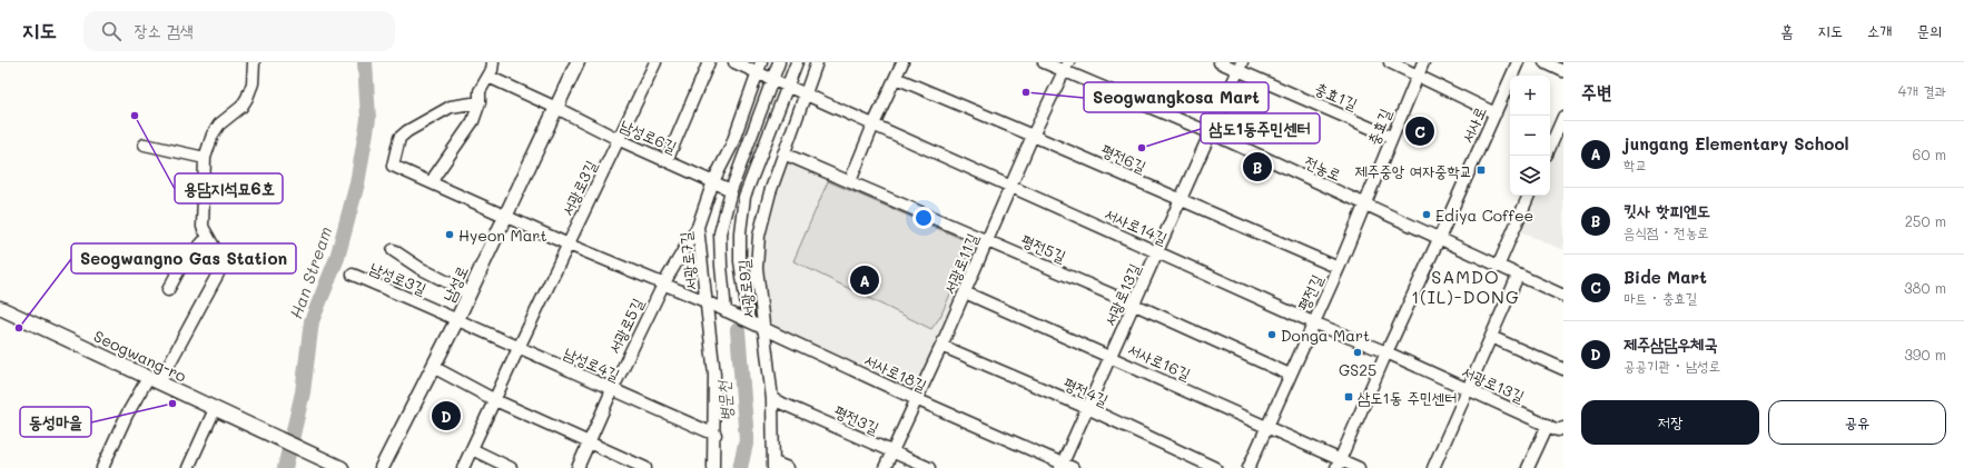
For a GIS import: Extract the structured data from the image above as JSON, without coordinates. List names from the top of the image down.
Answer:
{
  "streets": {
    "main road": ["남성로", "Seogwang-ro"],
    "street": [
      "충효1길",
      "서사로",
      "충효길",
      "남성로6길",
      "평전6길",
      "전농로",
      "서광로3길",
      "서사로14길",
      "평전5길",
      "서광로7길",
      "서광로11길",
      "남성로3길",
      "서광로9길",
      "평전길",
      "서광로13길",
      "서광로5길",
      "서사로16길",
      "남성로4길",
      "서사로18길",
      "평전4길",
      "평전3길"
    ]
  },
  "crossings": [
    ["충효1길", "충효길"],
    ["충효1길", "서광로13길"],
    ["서사로", "전농로"],
    ["서사로", "서사로14길"],
    ["서사로", "서광로13길"],
    ["서사로", "서사로16길"],
    ["충효길", "전농로"],
    ["충효길", "평전길"],
    ["남성로6길", "서광로3길"],
    ["남성로6길", "서광로7길"],
    ["남성로6길", "남성로"],
    ["평전6길", "서광로11길"],
    ["평전6길", "평전길"],
    ["평전6길", "서광로13길"],
    ["전농로", "서광로11길"],
    ["전농로", "평전길"],
    ["전농로", "서광로13길"],
    ["서광로3길", "남성로4길"],
    ["서사로14길", "서광로7길"],
    ["서사로14길", "서광로11길"],
    ["서사로14길", "서광로9길"],
    ["서사로14길", "평전길"],
    ["서사로14길", "서광로13길"],
    ["평전5길", "서광로11길"],
    ["평전5길", "서광로9길"],
    ["평전5길", "평전길"],
    ["평전5길", "서광로13길"],
    ["서광로7길", "서광로5길"],
    ["서광로7길", "남성로4길"],
    ["서광로7길", "서사로18길"],
    ["서광로11길", "서사로16길"],
    ["서광로11길", "서사로18길"],
    ["서광로11길", "평전4길"],
    ["서광로11길", "평전3길"],
    ["남성로3길", "남성로"],
    ["남성로3길", "남성로4길"],
    ["남성로", "남성로4길"],
    ["서광로9길", "서사로18길"],
    ["서광로9길", "평전3길"],
    ["평전길", "서사로16길"],
    ["서광로13길", "서사로16길"],
    ["서광로13길", "서사로18길"],
    ["서광로13길", "평전4길"],
    ["서광로5길", "남성로4길"]
  ],
  "districts": ["SAMDO 1(IL)-DONG"],
  "water": ["Han Stream", "병문천"],
  "places": {
    "other": [
      "Seogwangkosa Mart",
      "용담지석묘6호",
      "삼도1동주민센터",
      "Ediya Coffee",
      "Hyeon Mart",
      "Seogwangno Gas Station",
      "Donga Mart",
      "GS25",
      "동성마을"
    ],
    "transit": ["제주중앙 여자중학교", "삼도1동 주민센터"]
  },
  "page": {
    "header": "지도",
    "search": "장소 검색",
    "nav": [
      "홈",
      "지도",
      "소개",
      "문의"
    ],
    "heading": ["주변", "4개 결과"],
    "map_buttons": ["+", "−"],
    "pins": [
      "C",
      "B",
      "A",
      "D"
    ],
    "list": [
      {
        "mark": "A",
        "name": "jungang Elementary School",
        "note": "학교",
        "value": "60 m"
      },
      {
        "mark": "B",
        "name": "킷사 핫피엔도",
        "note": "음식점 · 전농로",
        "value": "250 m"
      },
      {
        "mark": "C",
        "name": "Bide Mart",
        "note": "마트 · 충효길",
        "value": "380 m"
      },
      {
        "mark": "D",
        "name": "제주삼담우체국",
        "note": "공공기관 · 남성로",
        "value": "390 m"
      }
    ],
    "buttons": ["저장", "공유"]
  }
}
